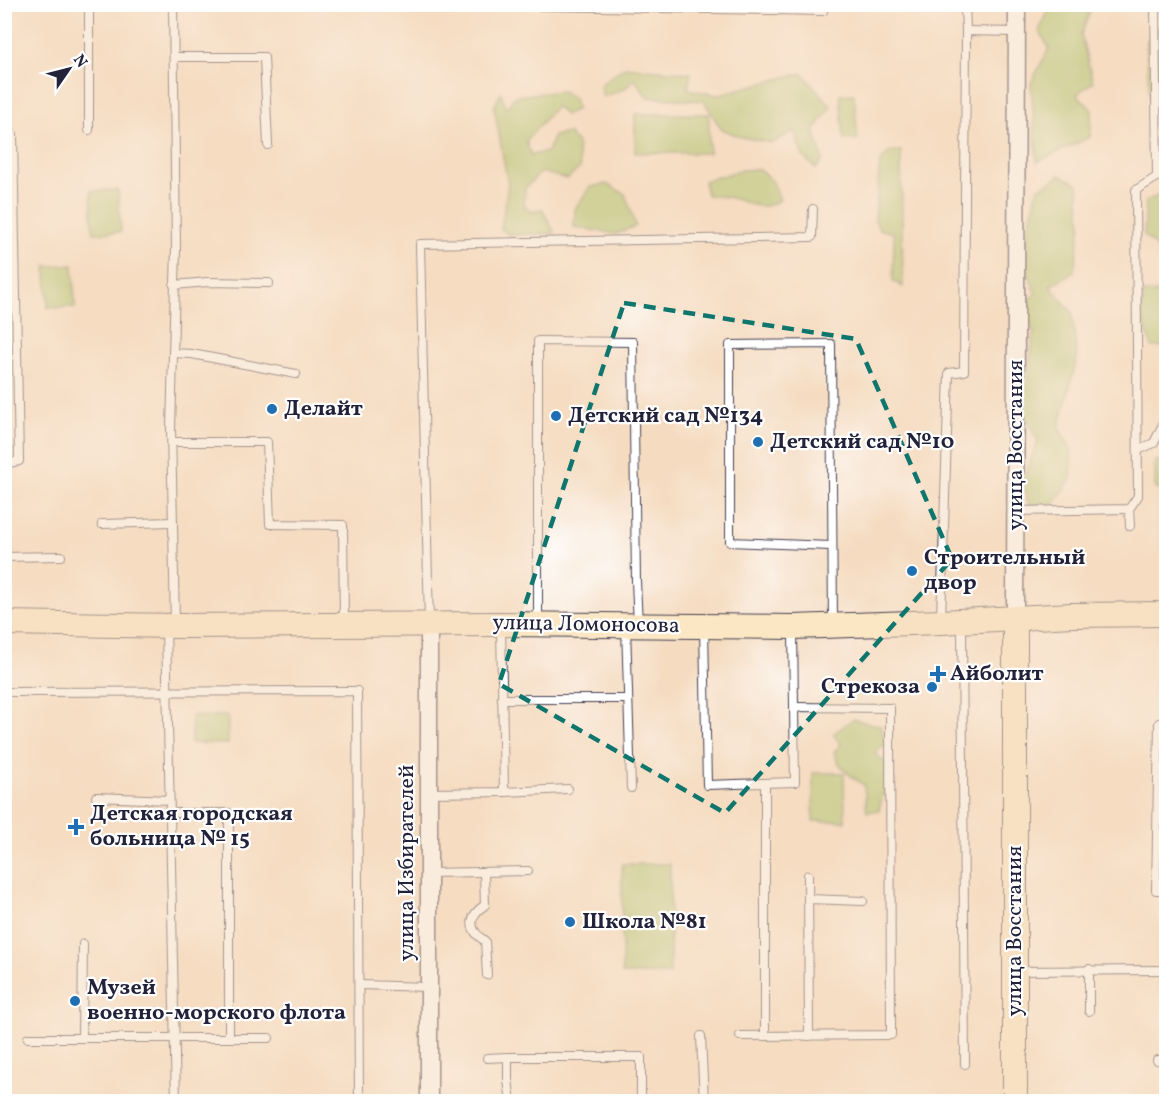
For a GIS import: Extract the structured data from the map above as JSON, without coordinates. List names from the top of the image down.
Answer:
{
  "streets": {
    "street": ["улица Восстания", "улица Ломоносова", "улица Избирателей"]
  },
  "crossings": [
    ["улица Восстания", "улица Ломоносова"],
    ["улица Ломоносова", "улица Избирателей"]
  ],
  "places": {
    "other": [
      "Делайт",
      "Детский сад №134",
      "Детский сад №10",
      "Строительный двор",
      "Стрекоза",
      "Школа №81",
      "Музей военно-морского флота"
    ],
    "health": ["Айболит", "Детская городская больница № 15"]
  },
  "north": "top right"
}
